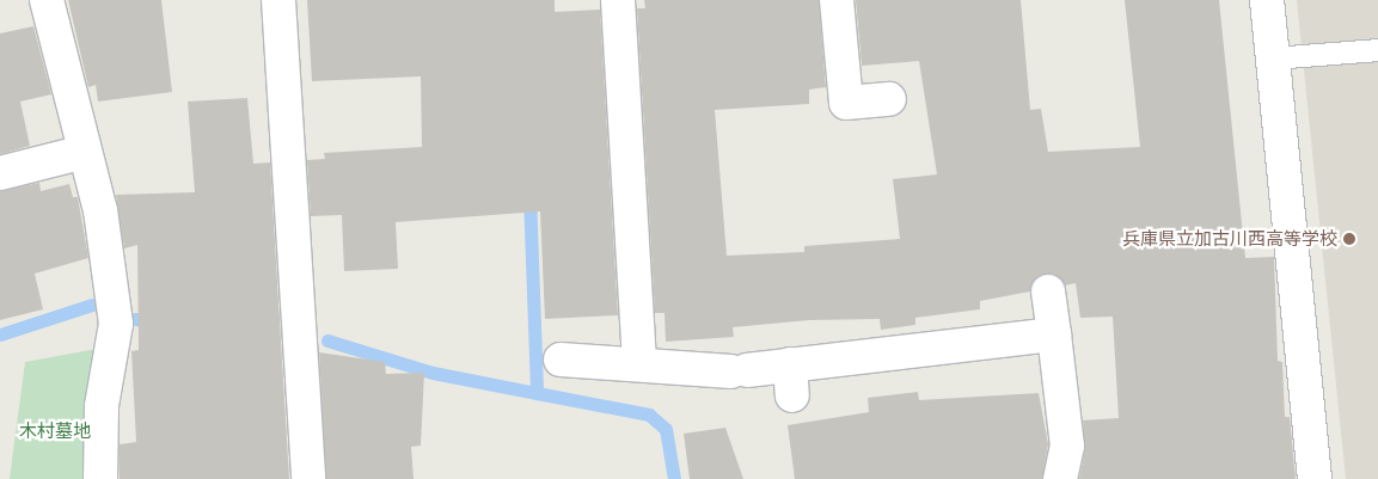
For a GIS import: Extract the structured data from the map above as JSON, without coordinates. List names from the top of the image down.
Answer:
{
  "parks": ["木村墓地"],
  "places": ["兵庫県立加古川西高等学校"]
}
